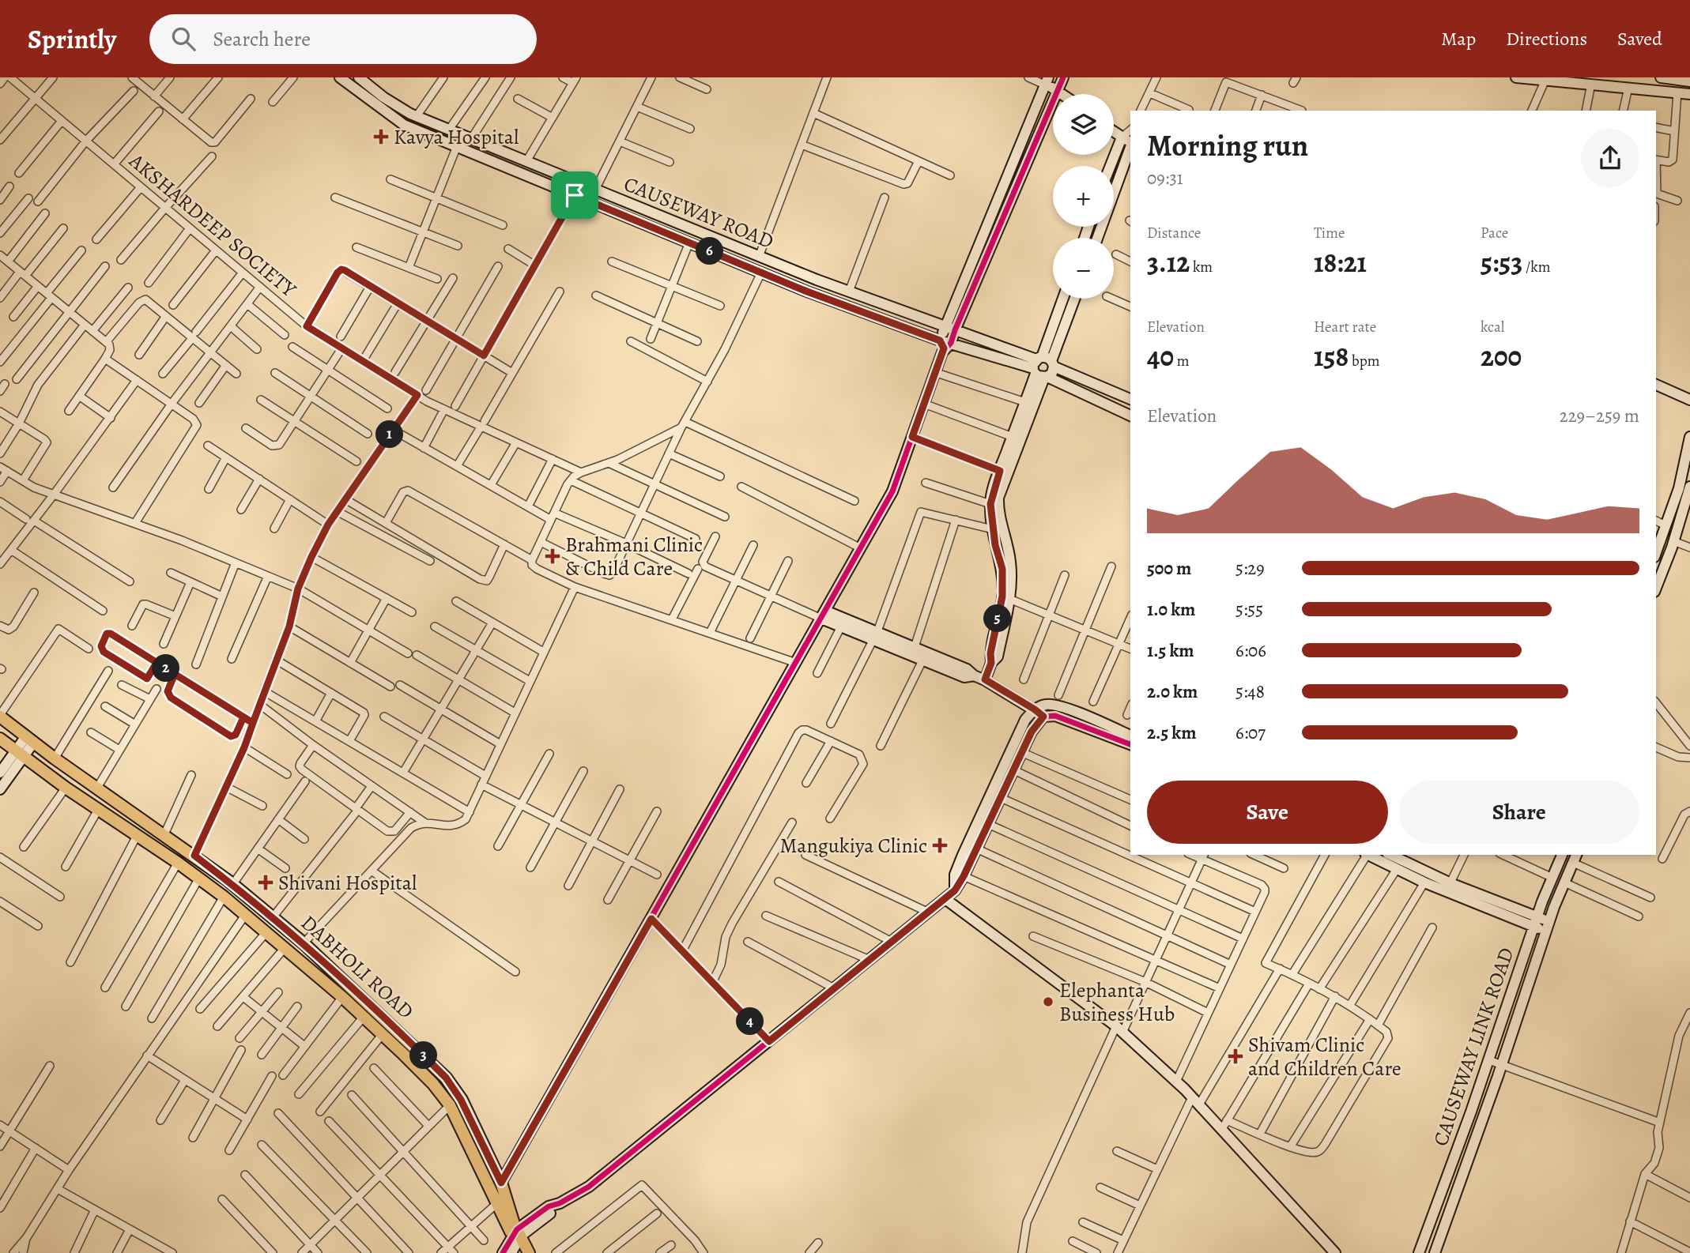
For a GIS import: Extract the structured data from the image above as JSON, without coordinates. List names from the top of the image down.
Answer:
{
  "streets": {
    "main road": ["DABHOLI ROAD"],
    "street": ["CAUSEWAY ROAD", "AKSHARDEEP SOCIETY", "CAUSEWAY LINK ROAD"]
  },
  "places": {
    "health": [
      "Kavya Hospital",
      "Brahmani Clinic & Child Care",
      "Mangukiya Clinic",
      "Shivani Hospital",
      "Shivam Clinic and Children Care"
    ],
    "other": ["Elephanta Business Hub"]
  },
  "page": {
    "header": "Sprintly",
    "search": "Search here",
    "nav": ["Map", "Directions", "Saved"],
    "map_buttons": ["+", "−"],
    "heading": ["Morning run", "09:31"],
    "stats": [
      ["Distance", "3.12 km"],
      ["Time", "18:21"],
      ["Pace", "5:53 /km"],
      ["Elevation", "40 m"],
      ["Heart rate", "158 bpm"],
      ["kcal", "200"]
    ],
    "pins": [
      "6",
      "1",
      "5",
      "2",
      "4",
      "3"
    ],
    "chart": ["Elevation", "229–259 m"],
    "list": [
      {
        "name": "500 m",
        "note": "5:29"
      },
      {
        "name": "1.0 km",
        "note": "5:55"
      },
      {
        "name": "1.5 km",
        "note": "6:06"
      },
      {
        "name": "2.0 km",
        "note": "5:48"
      },
      {
        "name": "2.5 km",
        "note": "6:07"
      }
    ],
    "buttons": ["Save", "Share"]
  }
}
